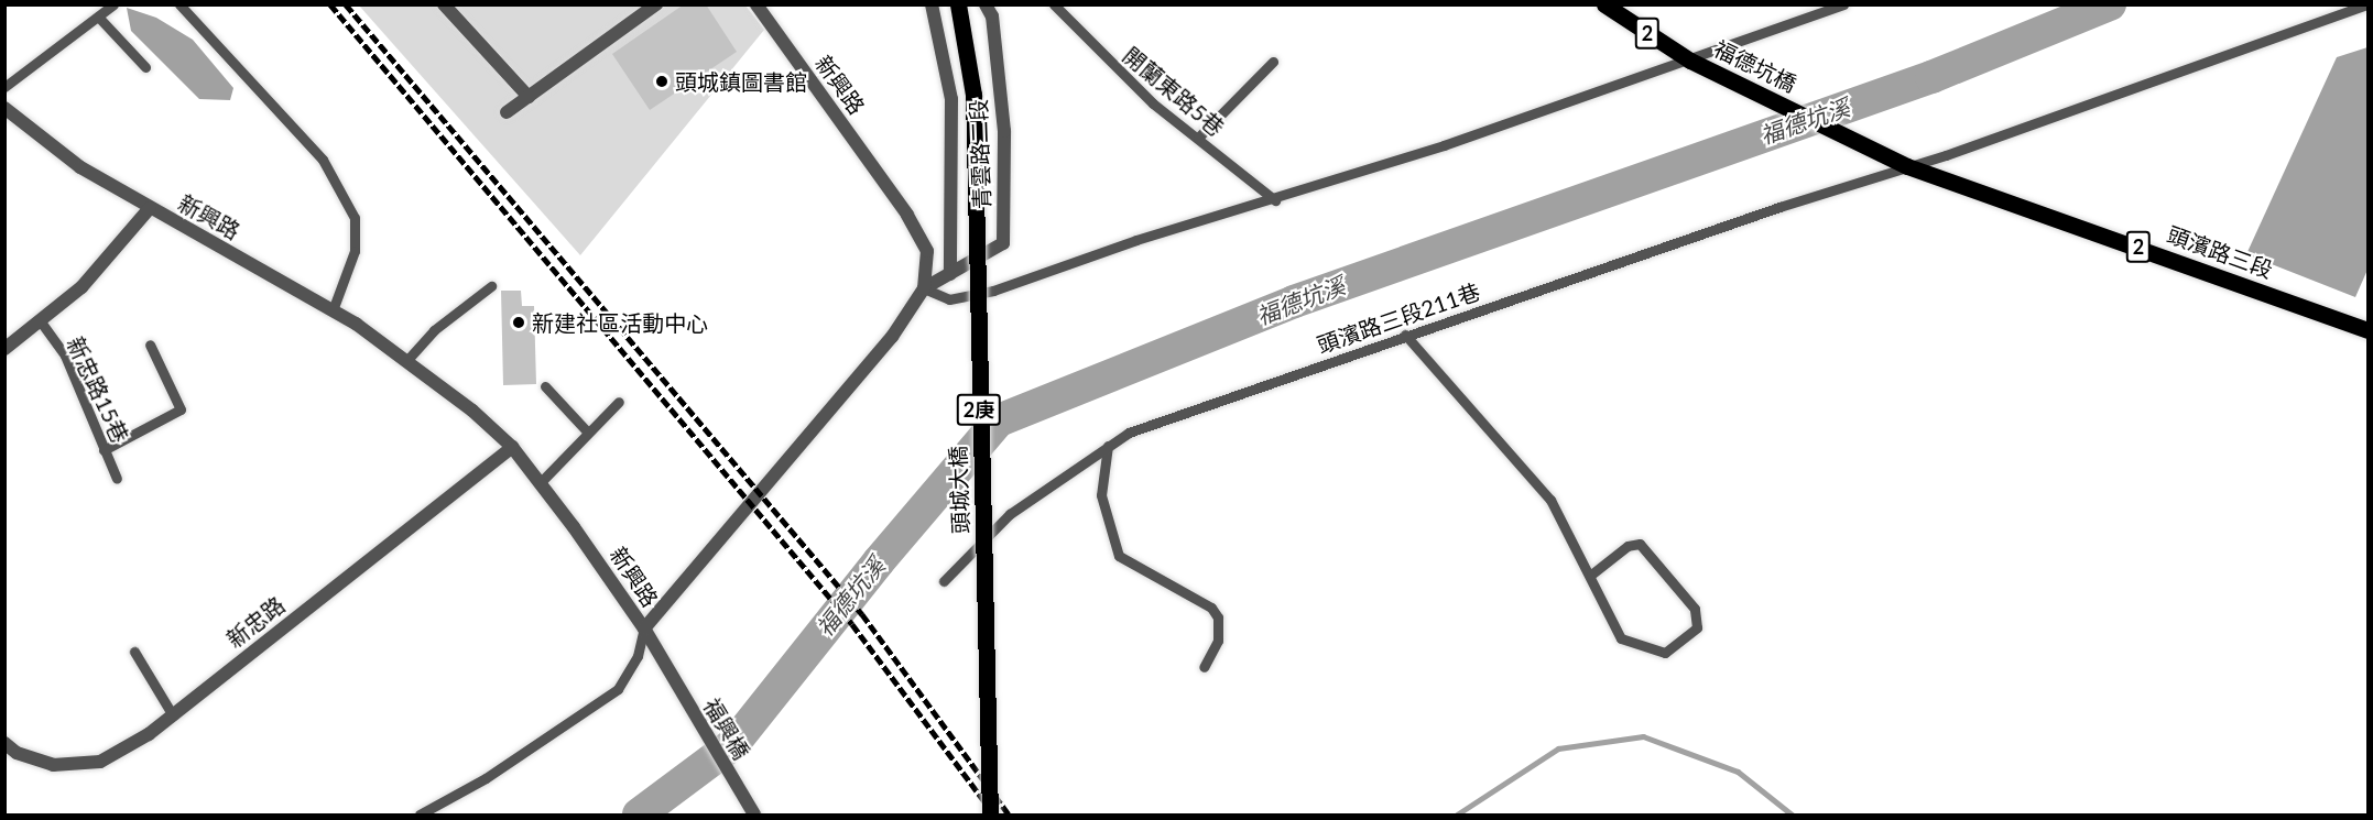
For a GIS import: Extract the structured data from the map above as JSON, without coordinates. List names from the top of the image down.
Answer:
{
  "streets": {
    "main road": [
      "2",
      "福德坑橋",
      "頭濱路三段",
      "2庚",
      "頭城大橋"
    ],
    "street": [
      "新興路",
      "青雲路二段",
      "新忠路",
      "福興橋"
    ],
    "lane": ["開蘭東路5巷", "頭濱路三段211巷", "新忠路15巷"]
  },
  "crossings": [
    ["2", "福德坑橋"],
    ["福德坑橋", "頭濱路三段"],
    ["福德坑橋", "頭濱路三段211巷"],
    ["新興路", "青雲路二段"],
    ["新興路", "新忠路"],
    ["新興路", "福興橋"],
    ["頭濱路三段", "頭濱路三段211巷"]
  ],
  "water": ["福德坑溪"],
  "places": ["頭城鎮圖書館", "新建社區活動中心"]
}
